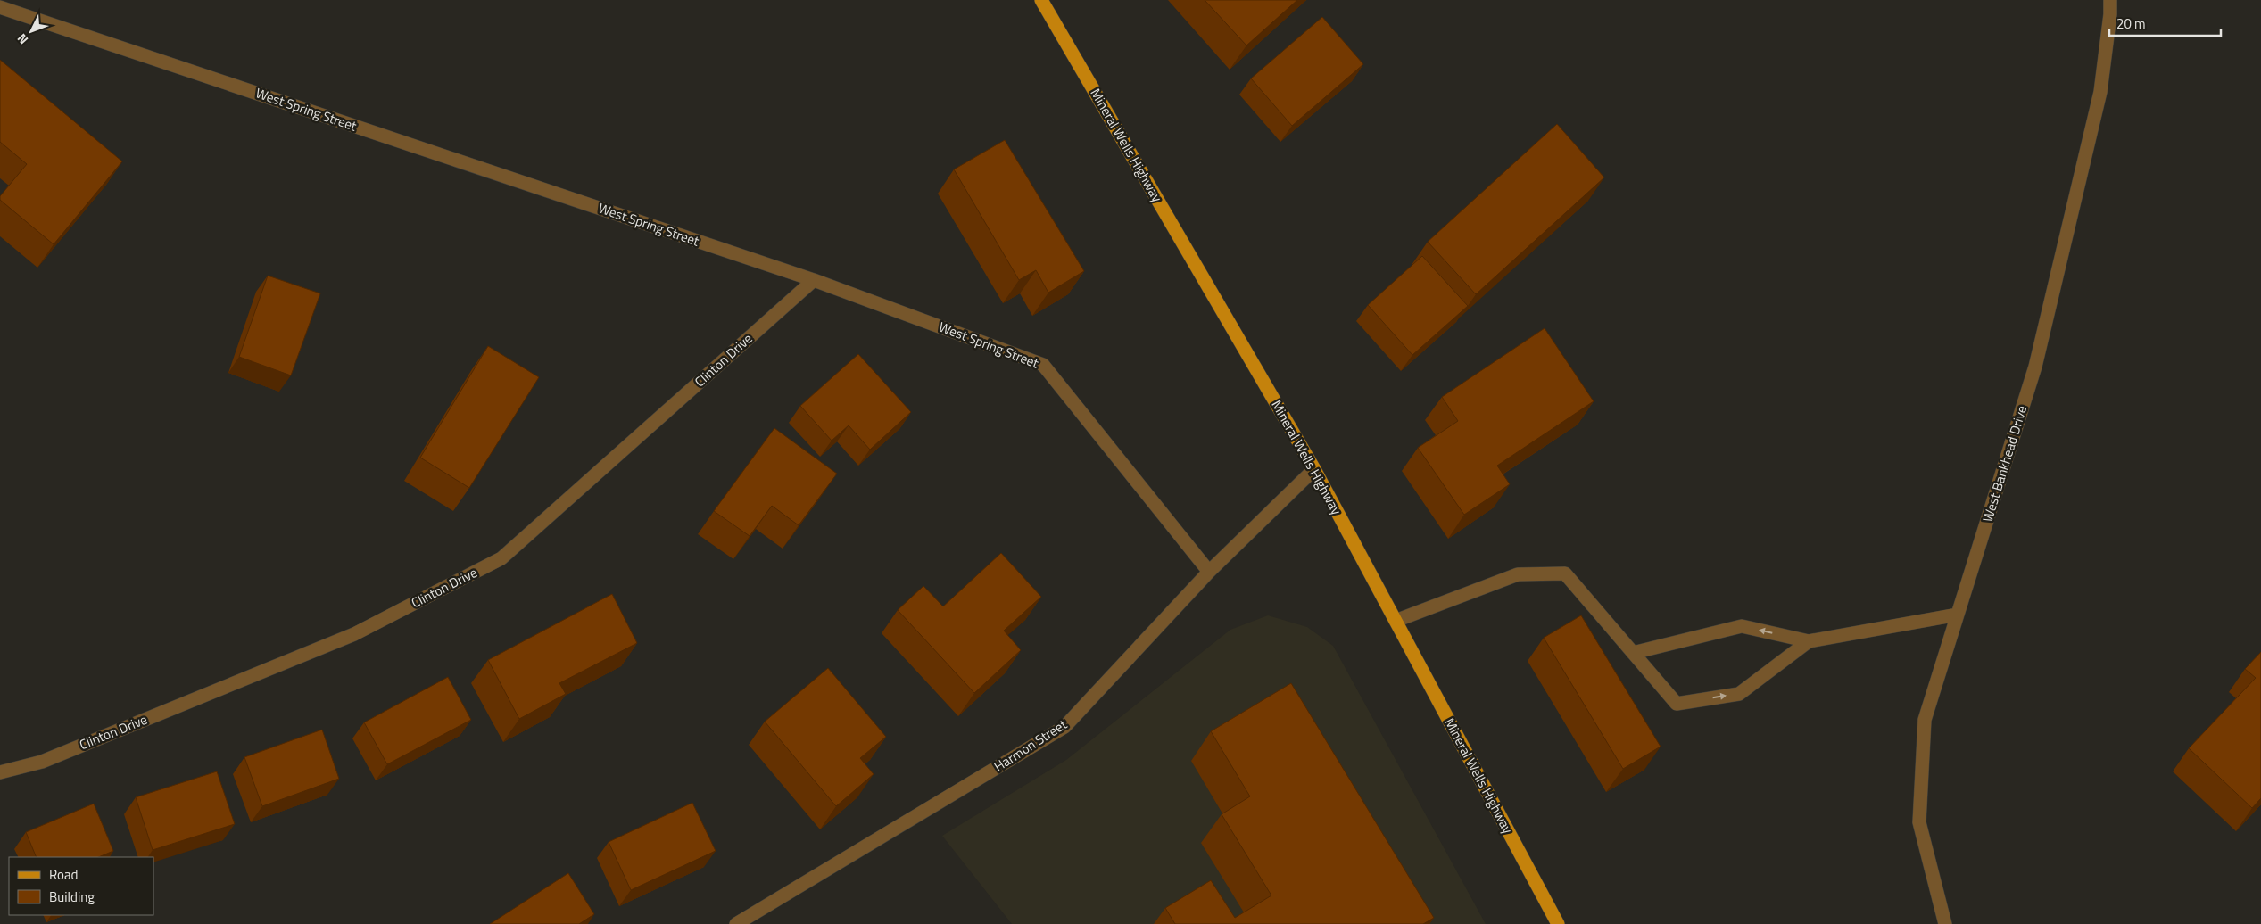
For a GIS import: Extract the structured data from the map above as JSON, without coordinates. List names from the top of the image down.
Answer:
{
  "streets": {
    "main road": ["Mineral Wells Highway"],
    "street": [
      "West Spring Street",
      "Clinton Drive",
      "West Bankhead Drive",
      "Harmon Street"
    ]
  },
  "crossings": [
    ["West Spring Street", "Clinton Drive"],
    ["West Spring Street", "Harmon Street"],
    ["Mineral Wells Highway", "Harmon Street"]
  ],
  "legend": ["Road", "Building"],
  "scale_bar": "20 m",
  "north": "bottom left"
}
